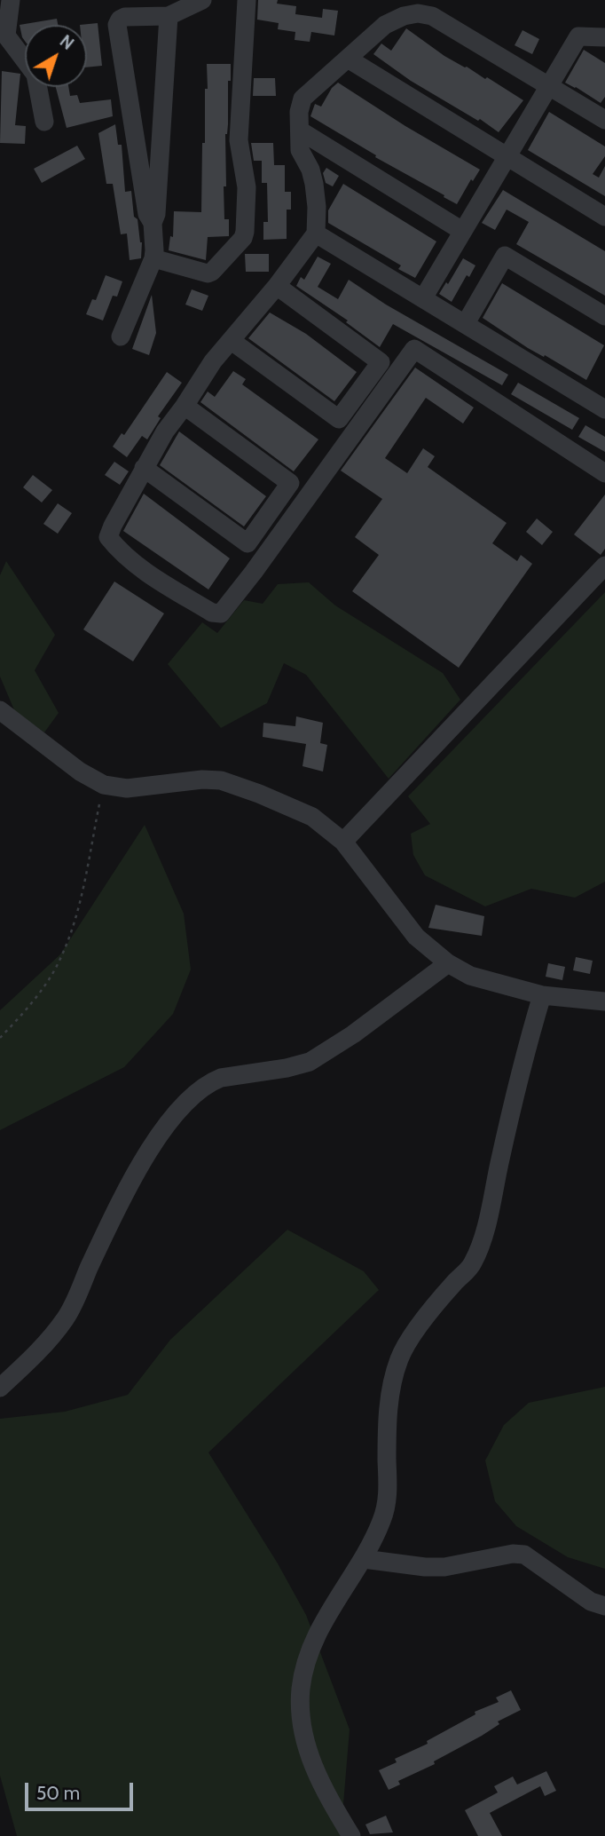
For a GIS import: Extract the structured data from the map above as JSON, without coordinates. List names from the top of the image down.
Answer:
{
  "scale_bar": "50 m",
  "north": "top right"
}
